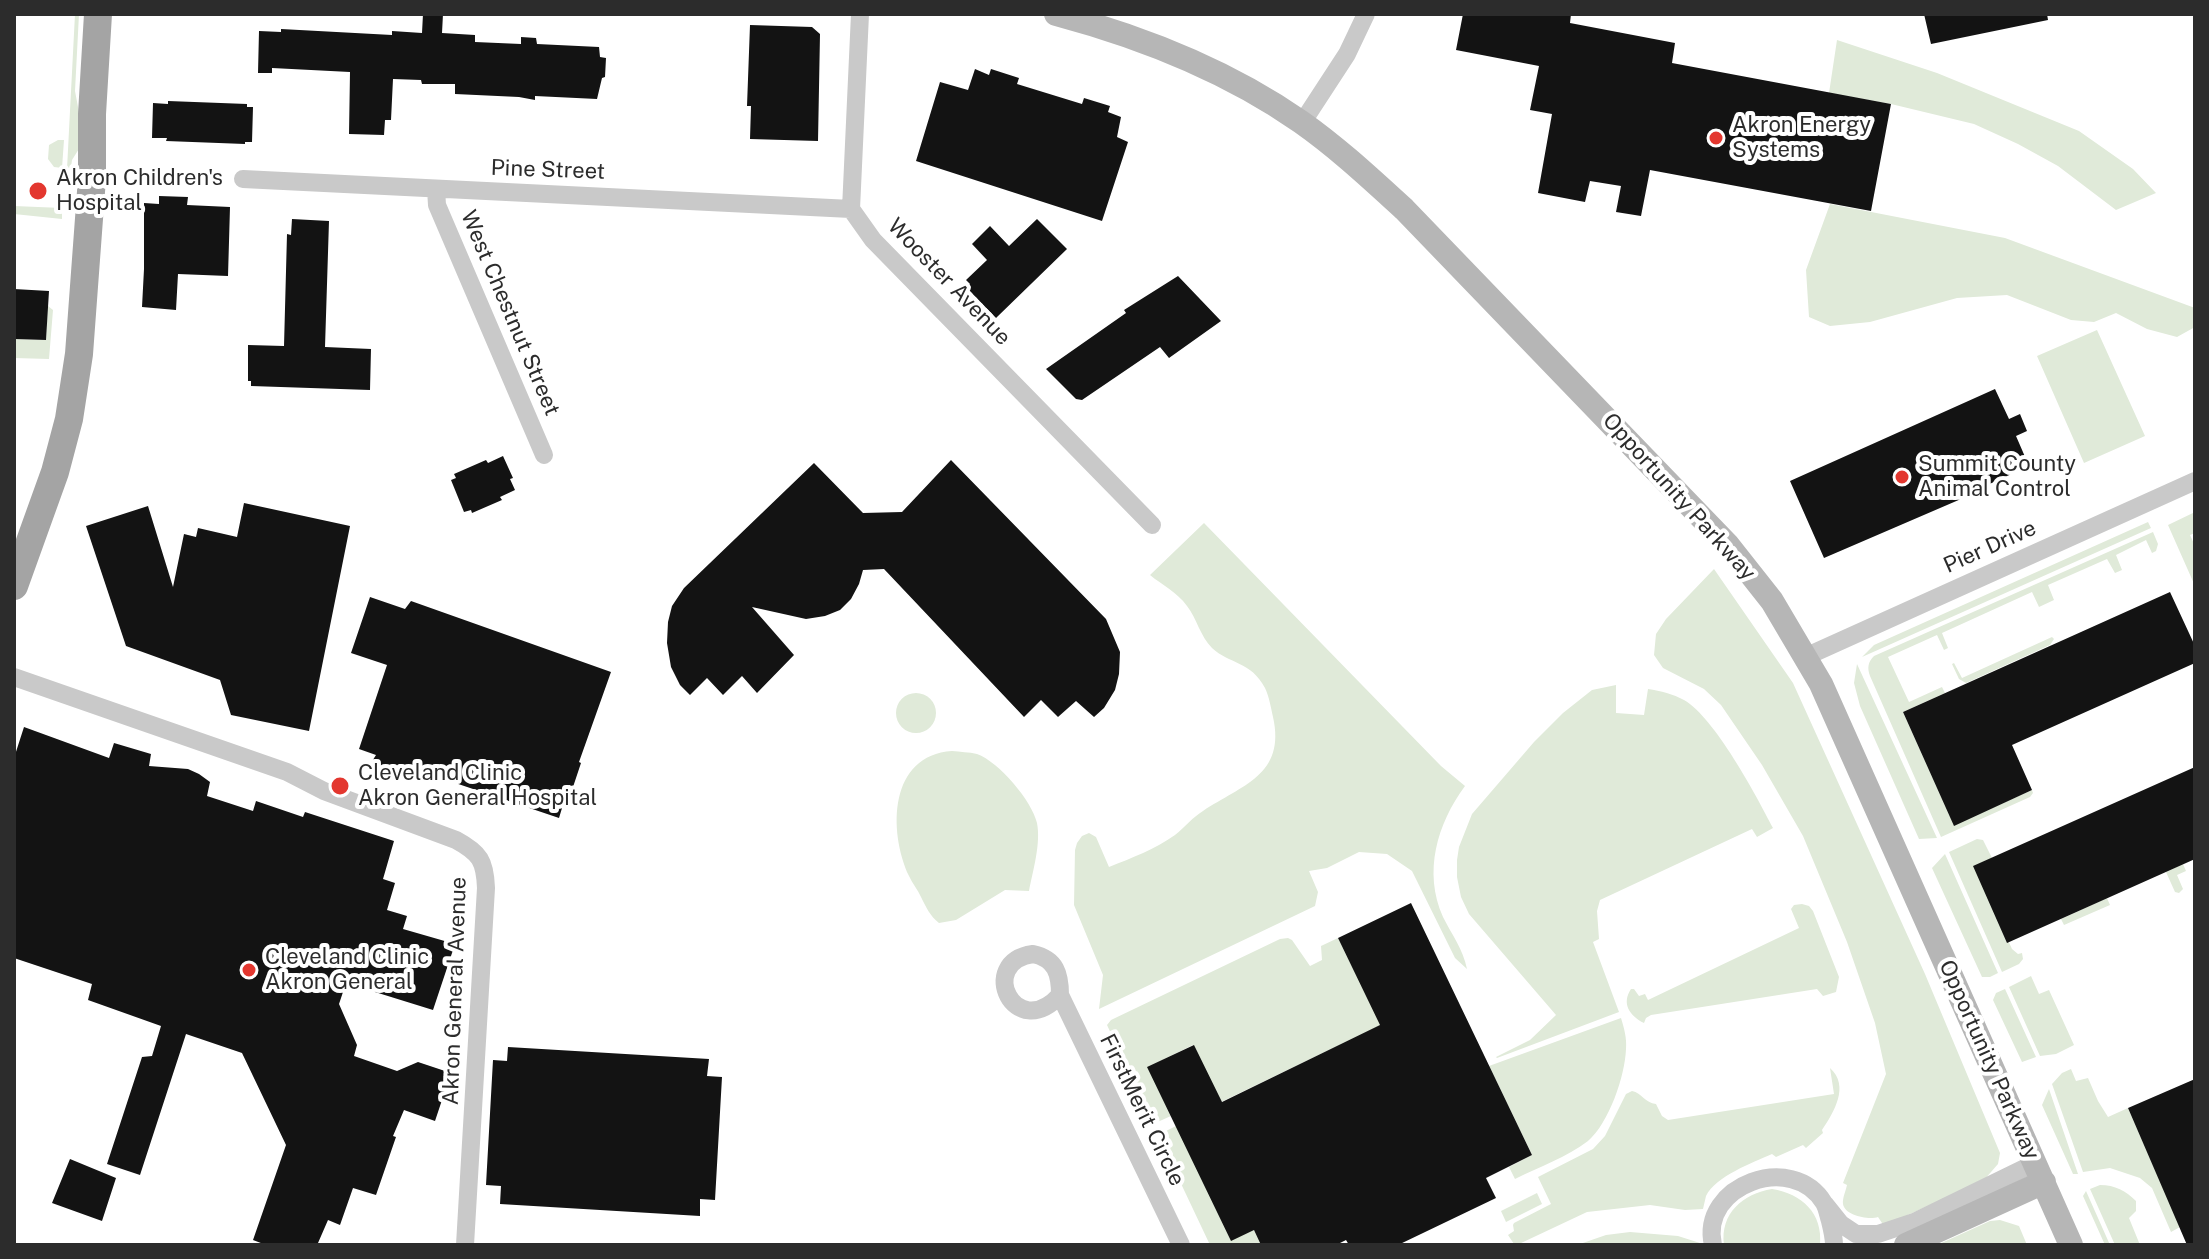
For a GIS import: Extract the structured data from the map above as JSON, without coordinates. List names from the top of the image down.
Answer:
{
  "streets": {
    "main road": ["Opportunity Parkway"],
    "street": [
      "Pine Street",
      "Wooster Avenue",
      "West Chestnut Street",
      "Pier Drive",
      "Akron General Avenue",
      "FirstMerit Circle"
    ]
  },
  "crossings": [
    ["Pine Street", "Wooster Avenue"],
    ["Pine Street", "West Chestnut Street"],
    ["Opportunity Parkway", "Pier Drive"]
  ],
  "places": [
    "Akron Energy Systems",
    "Akron Children's Hospital",
    "Summit County Animal Control",
    "Cleveland Clinic Akron General Hospital",
    "Cleveland Clinic Akron General"
  ]
}
